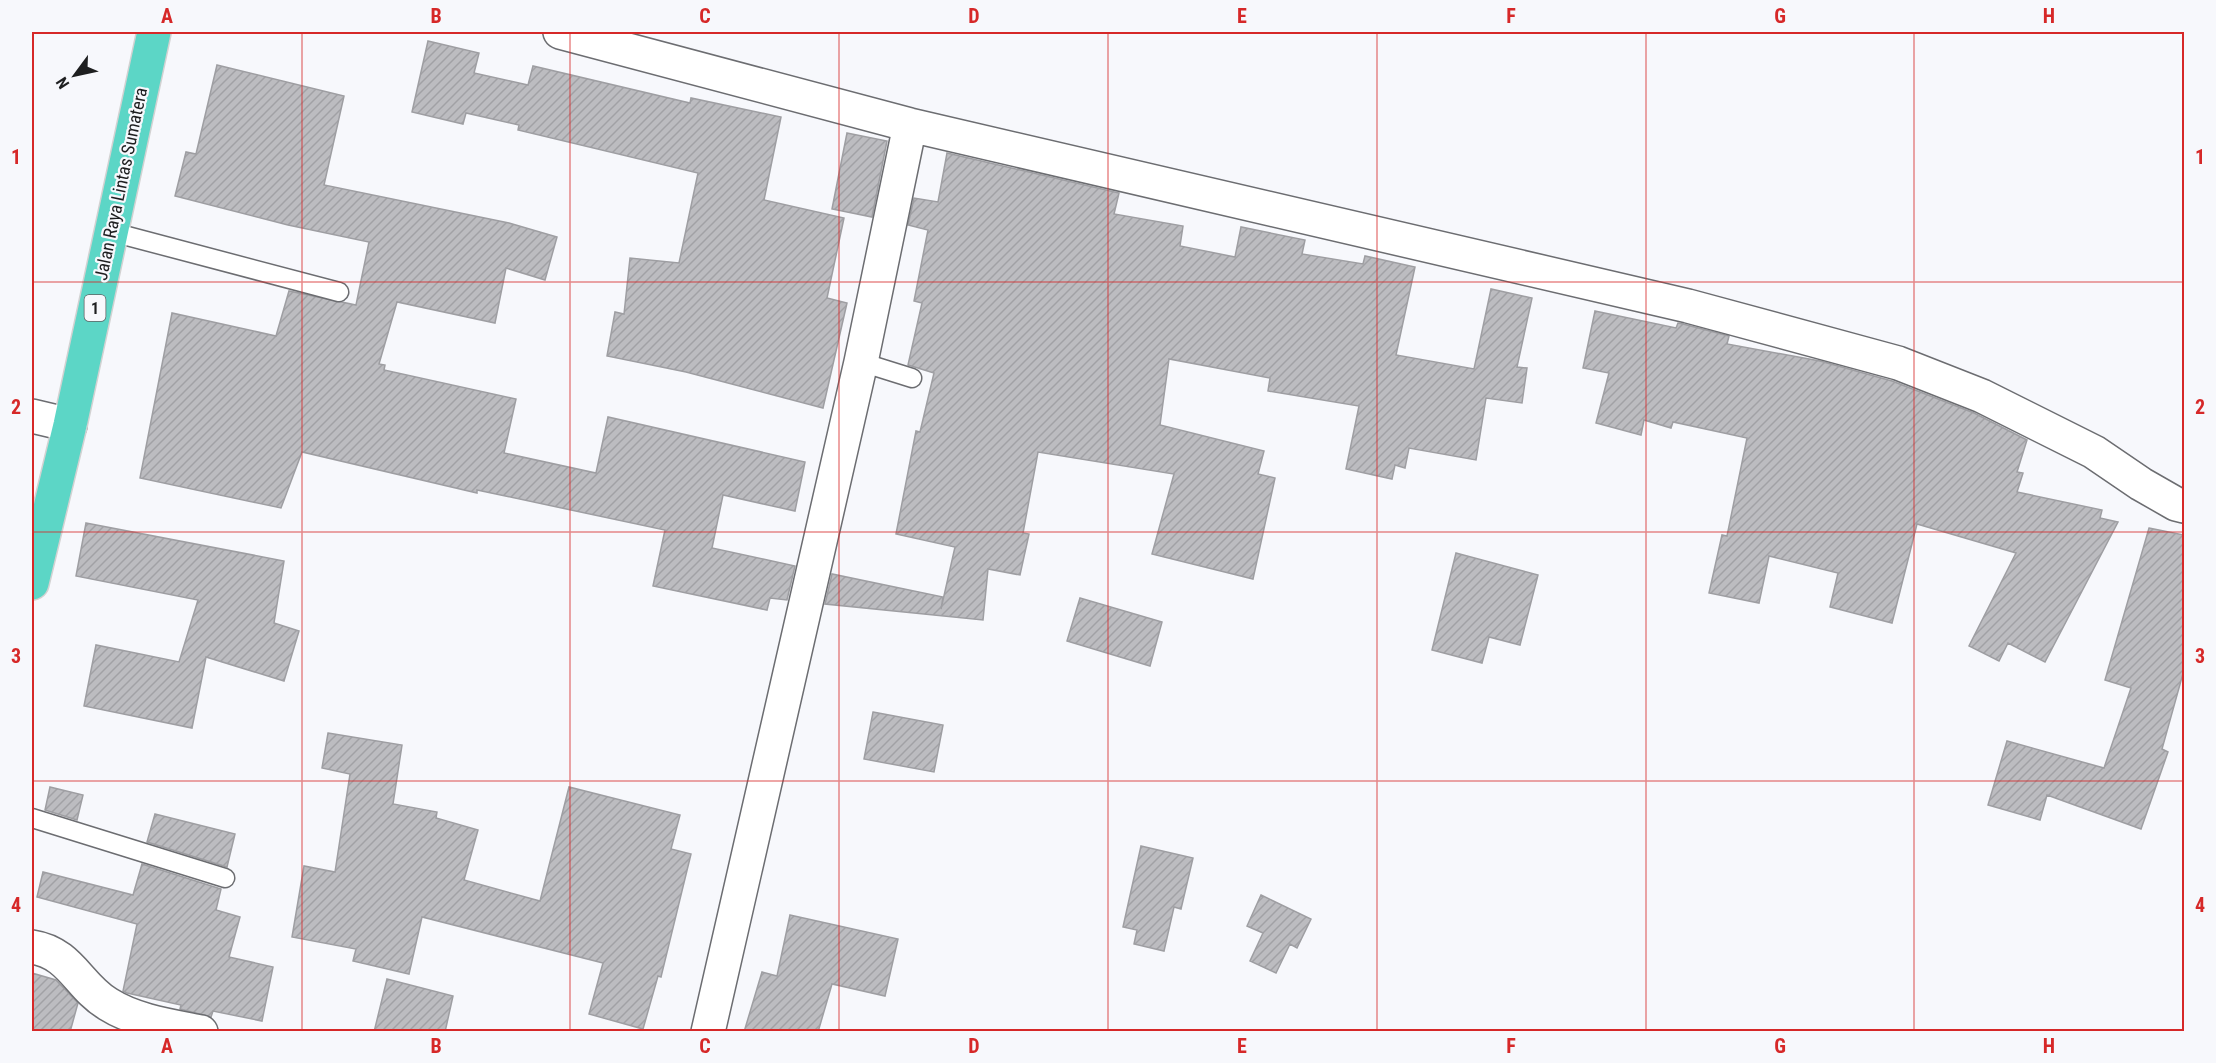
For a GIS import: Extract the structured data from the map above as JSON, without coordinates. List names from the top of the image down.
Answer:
{
  "streets": {
    "highway": ["Jalan Raya Lintas Sumatera", "1"]
  },
  "north": "bottom left",
  "grid": {
    "columns": [
      "A",
      "B",
      "C",
      "D",
      "E",
      "F",
      "G",
      "H"
    ],
    "rows": [
      "1",
      "2",
      "3",
      "4"
    ]
  }
}
